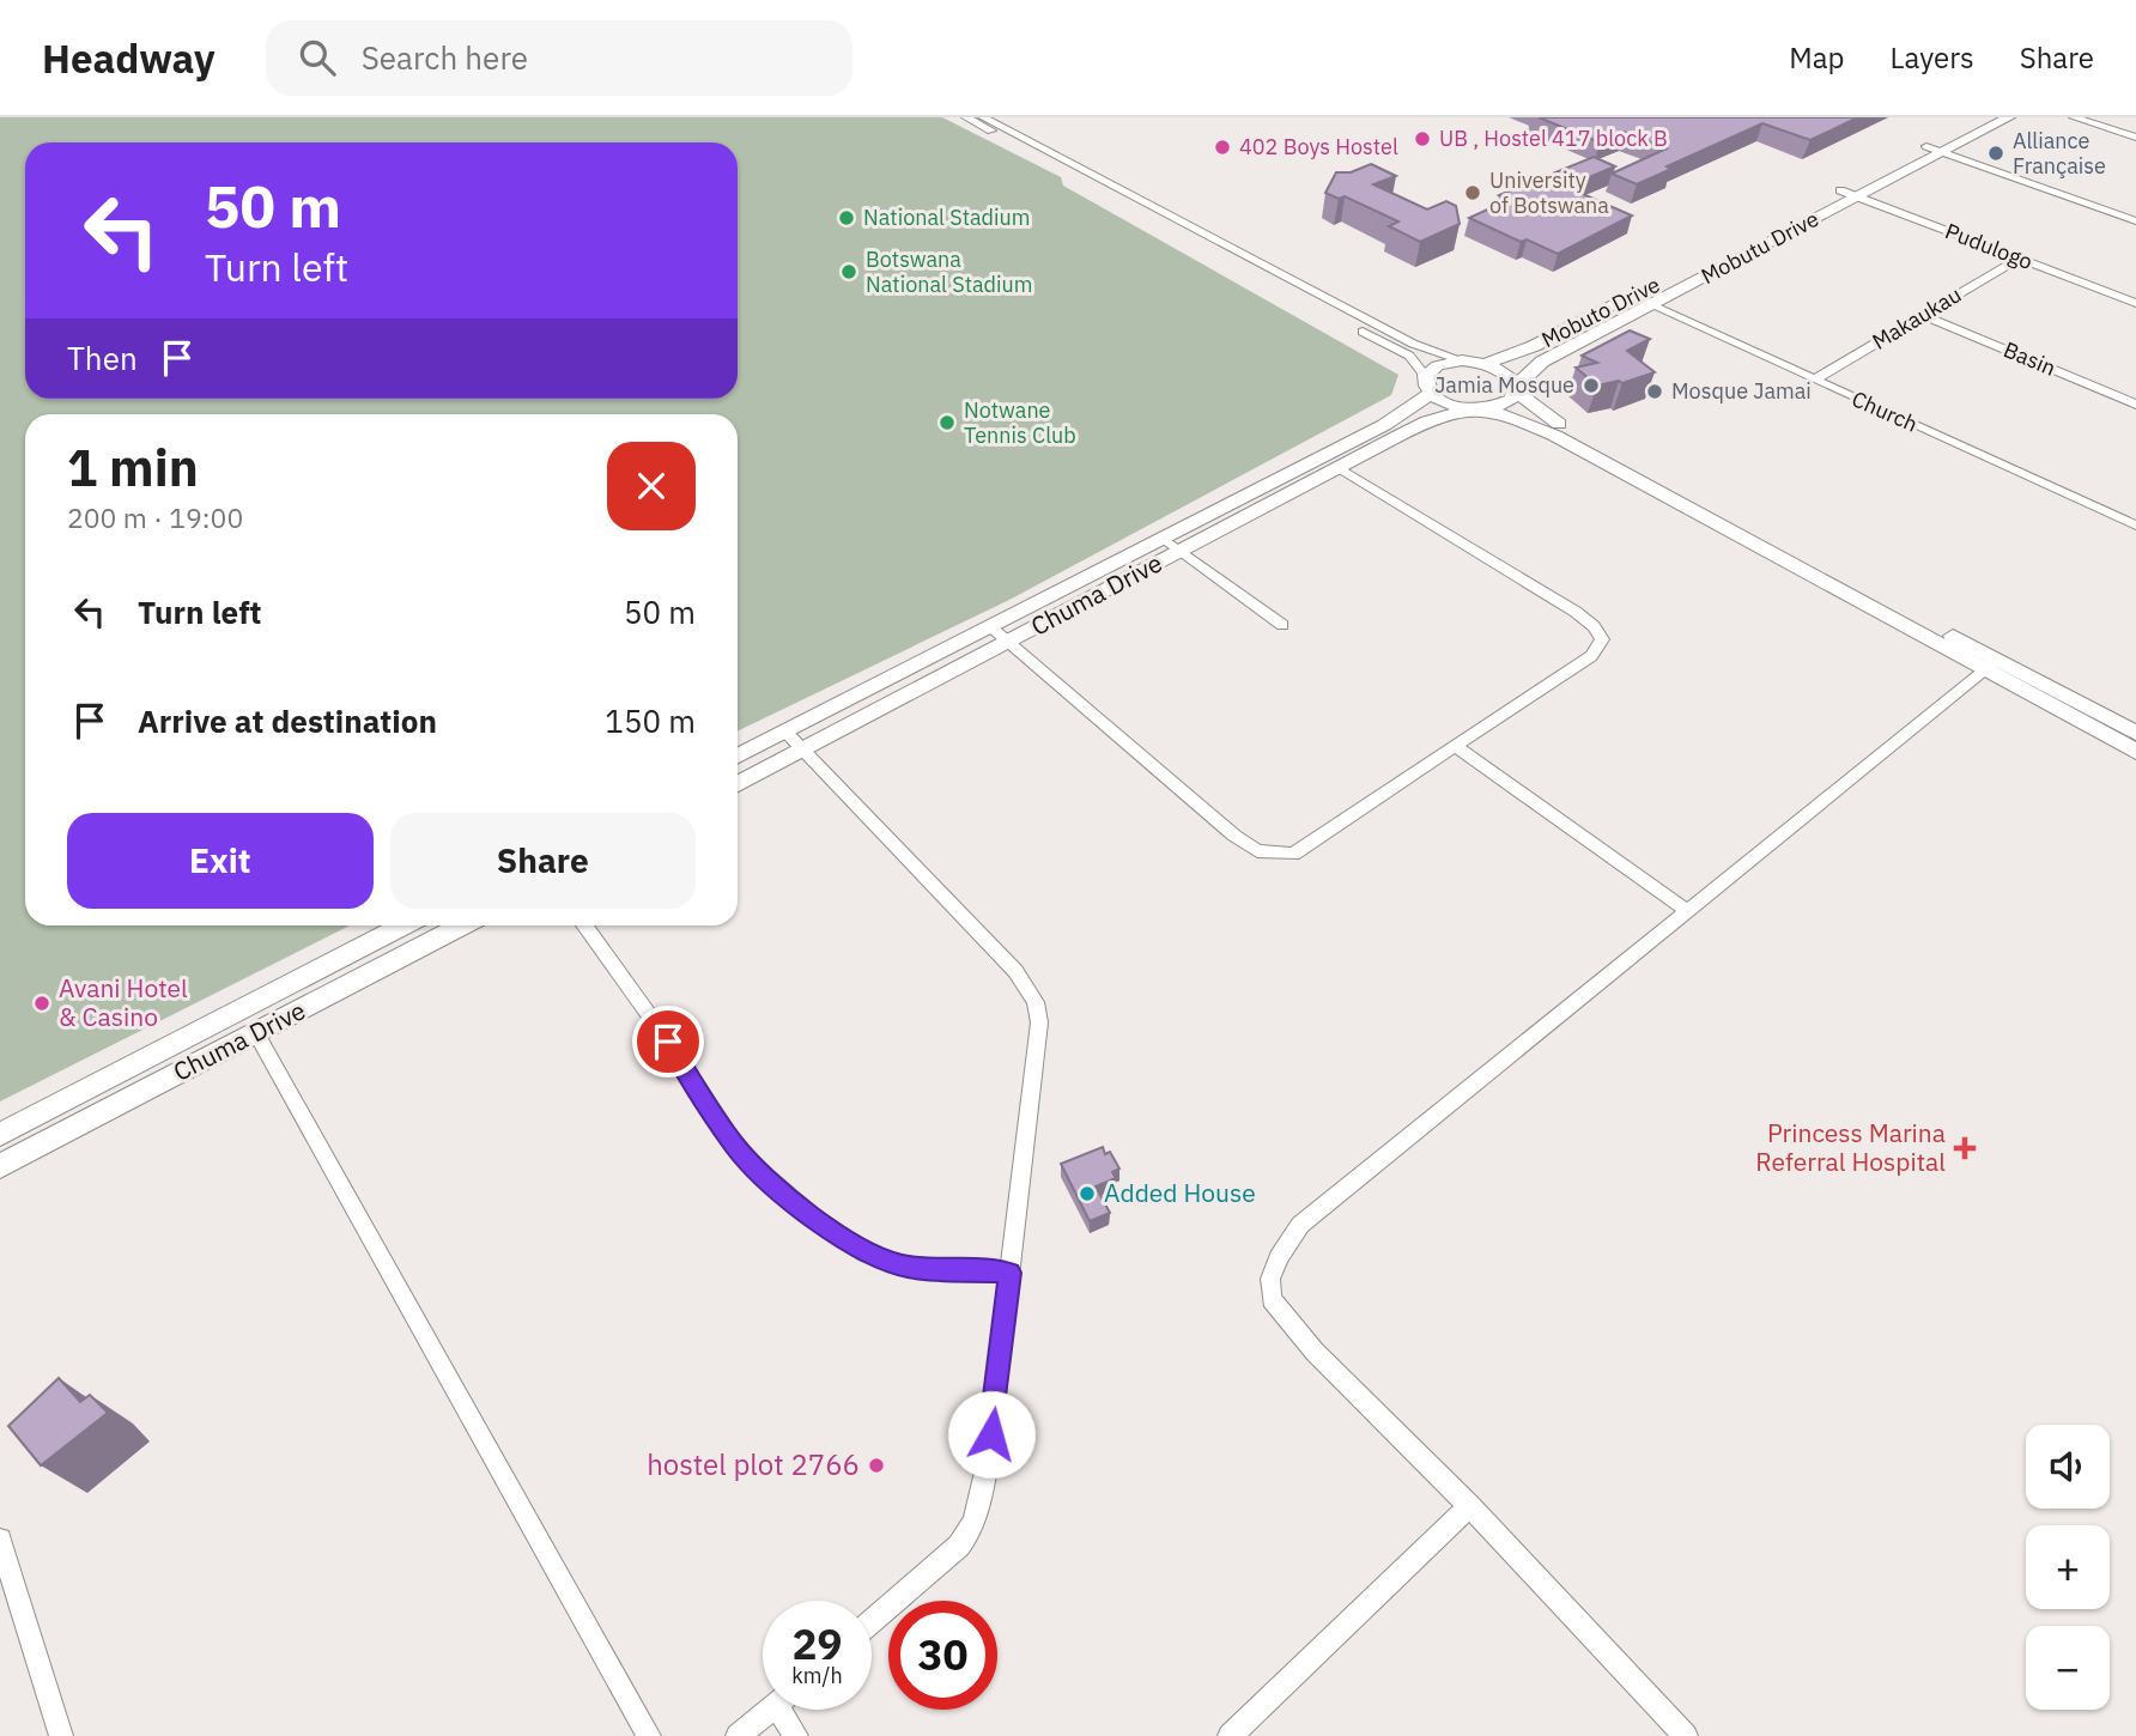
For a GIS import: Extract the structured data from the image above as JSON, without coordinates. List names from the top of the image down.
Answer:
{
  "streets": {
    "main road": ["Mobutu Drive", "Mobuto Drive", "Chuma Drive"],
    "street": [
      "Pudulogo",
      "Makaukau",
      "Basin",
      "Church"
    ]
  },
  "crossings": [
    ["Pudulogo", "Mobutu Drive"],
    ["Pudulogo", "Mobuto Drive"],
    ["Pudulogo", "Makaukau"],
    ["Mobutu Drive", "Mobuto Drive"],
    ["Mobutu Drive", "Church"],
    ["Mobutu Drive", "Chuma Drive"],
    ["Mobuto Drive", "Church"],
    ["Makaukau", "Basin"],
    ["Makaukau", "Church"]
  ],
  "places": {
    "other": [
      "UB , Hostel 417 block B",
      "402 Boys Hostel",
      "Alliance Française",
      "University of Botswana",
      "National Stadium",
      "Botswana National Stadium",
      "Jamia Mosque",
      "Mosque Jamai",
      "Notwane Tennis Club",
      "Avani Hotel & Casino",
      "Added House",
      "hostel plot 2766"
    ],
    "health": ["Princess Marina Referral Hospital"]
  },
  "page": {
    "header": "Headway",
    "search": "Search here",
    "nav": ["Map", "Layers", "Share"],
    "turn": ["50 m", "Turn left"],
    "then": "Then",
    "heading": ["1 min", "200 m · 19:00"],
    "list": [
      {
        "name": "Turn left",
        "value": "50 m"
      },
      {
        "name": "Arrive at destination",
        "value": "150 m"
      }
    ],
    "buttons": ["Exit", "Share"],
    "map_buttons": ["+", "−"],
    "speed": "29 km/h",
    "limit": "30"
  }
}
